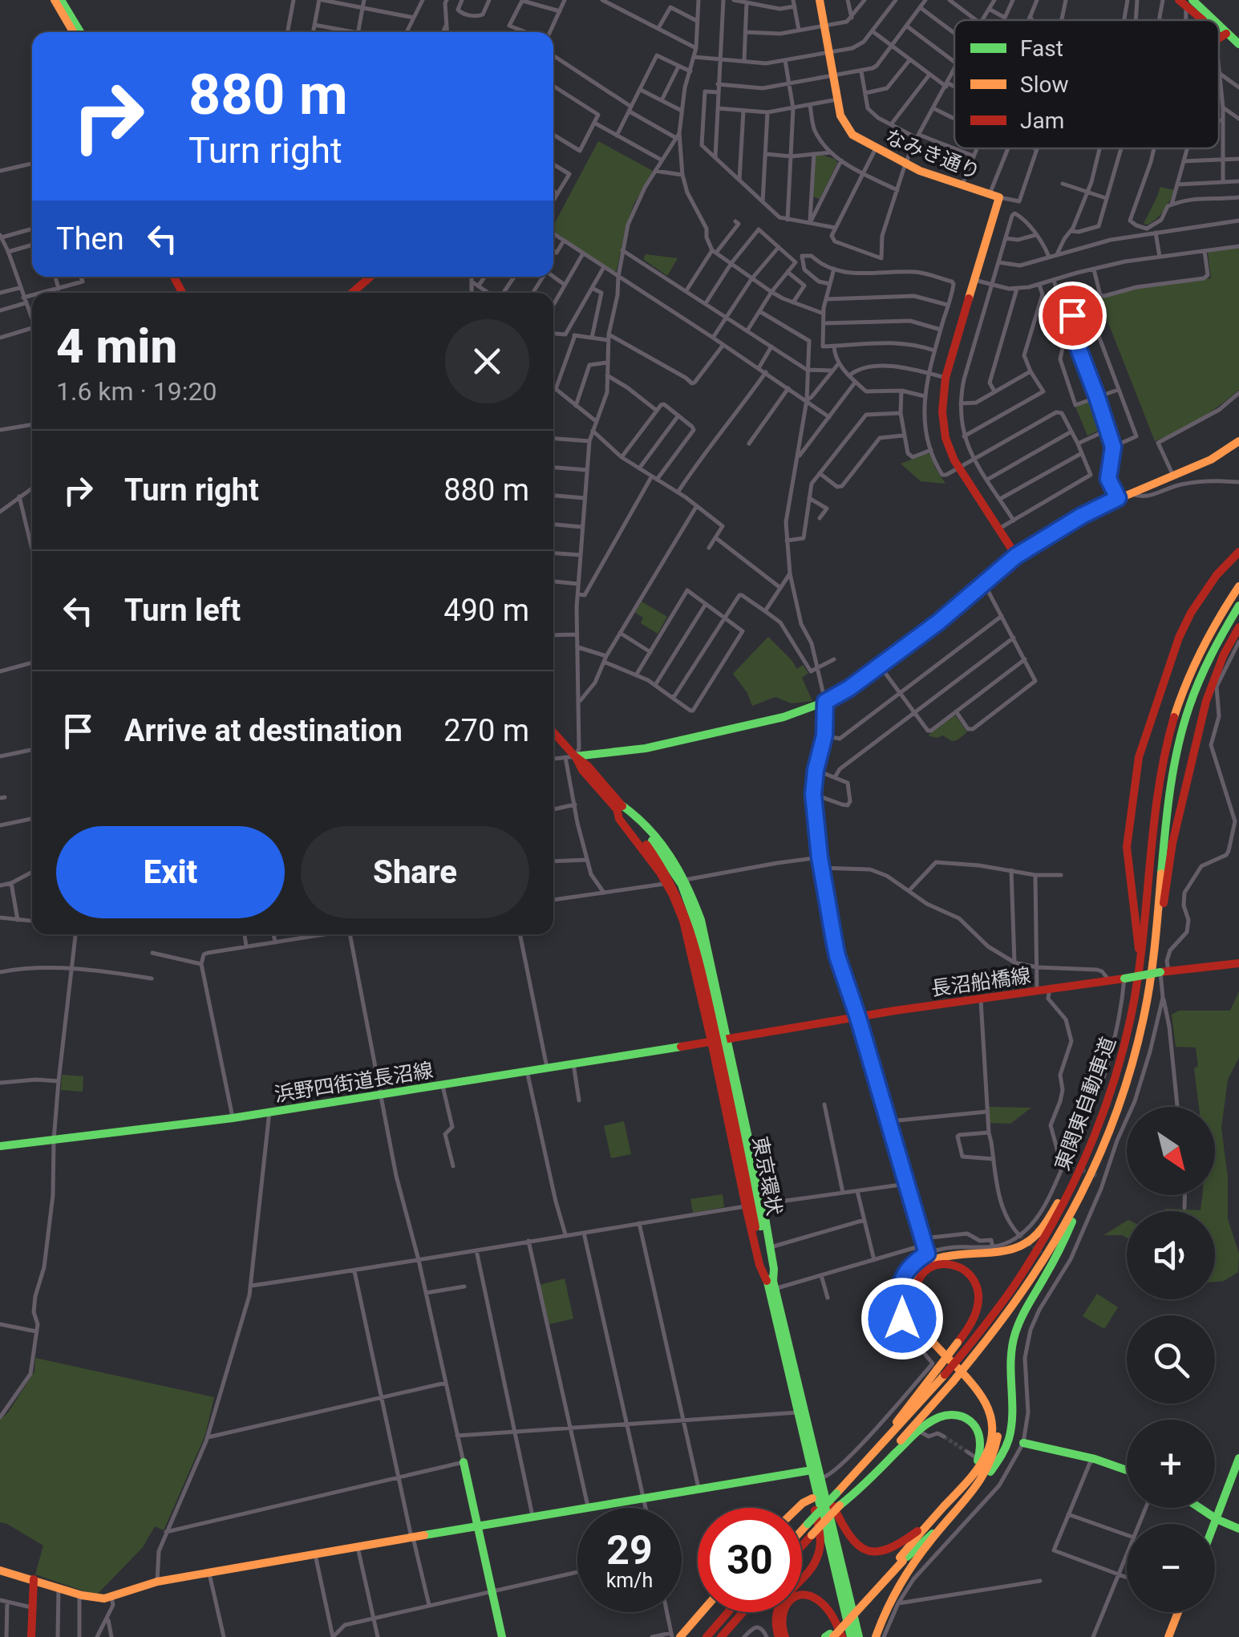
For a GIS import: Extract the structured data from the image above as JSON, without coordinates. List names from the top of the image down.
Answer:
{
  "streets": {
    "main road": [
      "なみき通り",
      "長沼船橋線",
      "浜野四街道長沼線",
      "東関東自動車道",
      "東京環状"
    ]
  },
  "crossings": [
    ["長沼船橋線", "浜野四街道長沼線"]
  ],
  "legend": ["Fast", "Slow", "Jam"],
  "north": "bottom right",
  "page": {
    "turn": ["880 m", "Turn right"],
    "then": "Then",
    "heading": ["4 min", "1.6 km · 19:20"],
    "list": [
      {
        "name": "Turn right",
        "value": "880 m"
      },
      {
        "name": "Turn left",
        "value": "490 m"
      },
      {
        "name": "Arrive at destination",
        "value": "270 m"
      }
    ],
    "buttons": ["Exit", "Share"],
    "map_buttons": ["+", "−"],
    "speed": "29 km/h",
    "limit": "30"
  }
}
